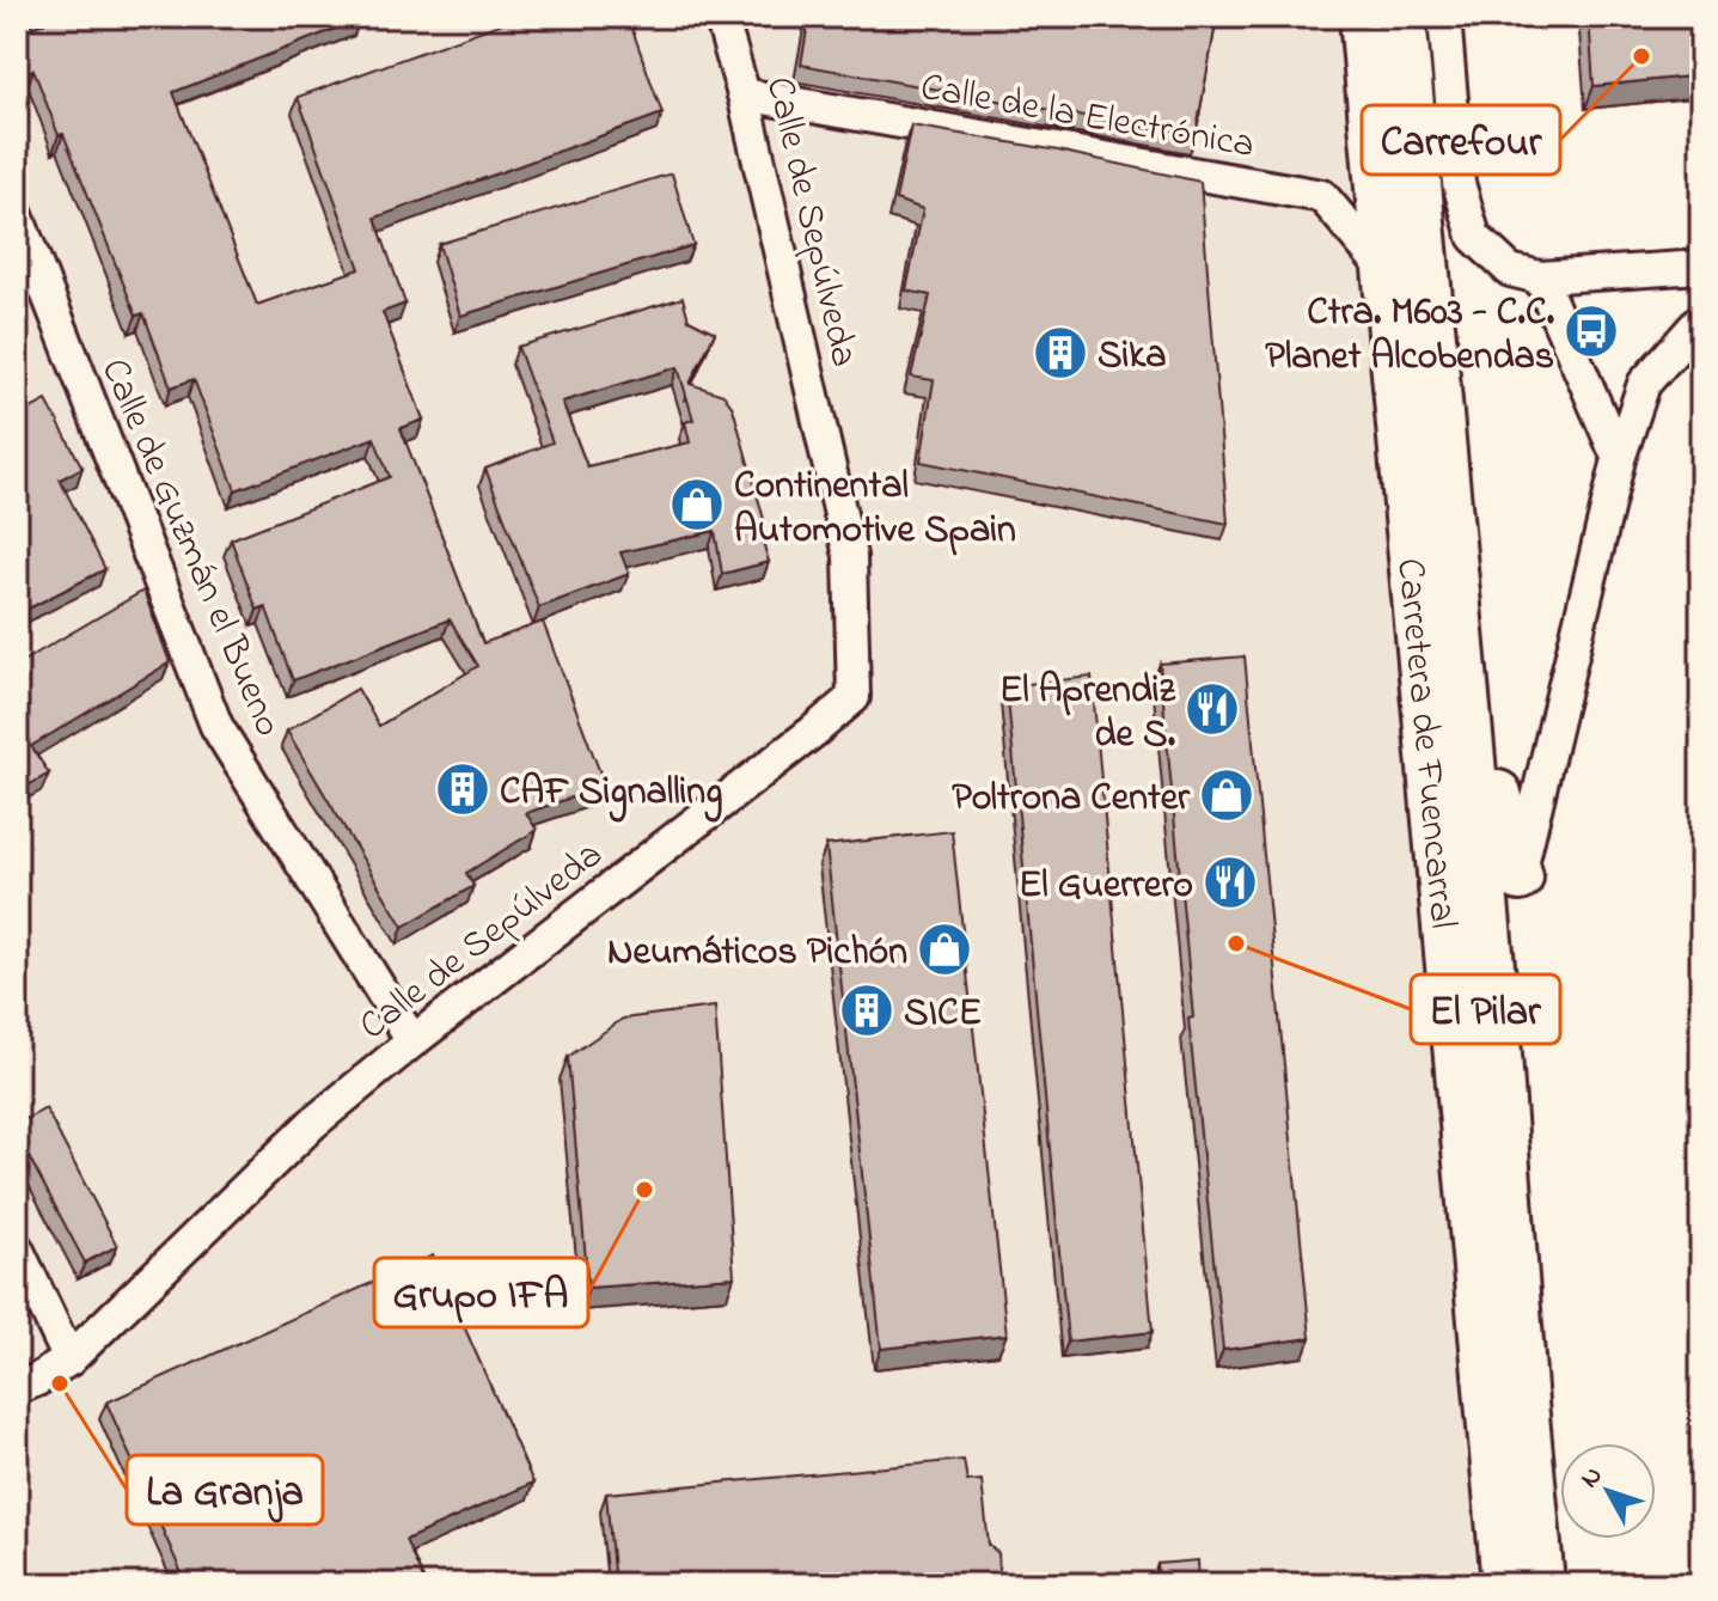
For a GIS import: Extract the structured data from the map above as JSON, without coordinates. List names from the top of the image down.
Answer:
{
  "streets": {
    "highway": ["Carretera de Fuencarral"],
    "street": ["Calle de la Electrónica", "Calle de Sepúlveda", "Calle de Guzmán el Bueno"]
  },
  "crossings": [
    ["Calle de la Electrónica", "Calle de Sepúlveda"],
    ["Calle de la Electrónica", "Carretera de Fuencarral"],
    ["Calle de Sepúlveda", "Calle de Guzmán el Bueno"]
  ],
  "places": {
    "other": [
      "Carrefour",
      "El Pilar",
      "Grupo IFA",
      "La Granja"
    ],
    "bus stop": ["Ctra. M603 - C.C. Planet Alcobendas"],
    "building": ["Sika", "CAF Signalling", "SICE"],
    "shop": ["Continental Automotive Spain", "Poltrona Center", "Neumáticos Pichón"],
    "restaurant": ["El Aprendiz de S.", "El Guerrero"]
  },
  "north": "top left"
}
